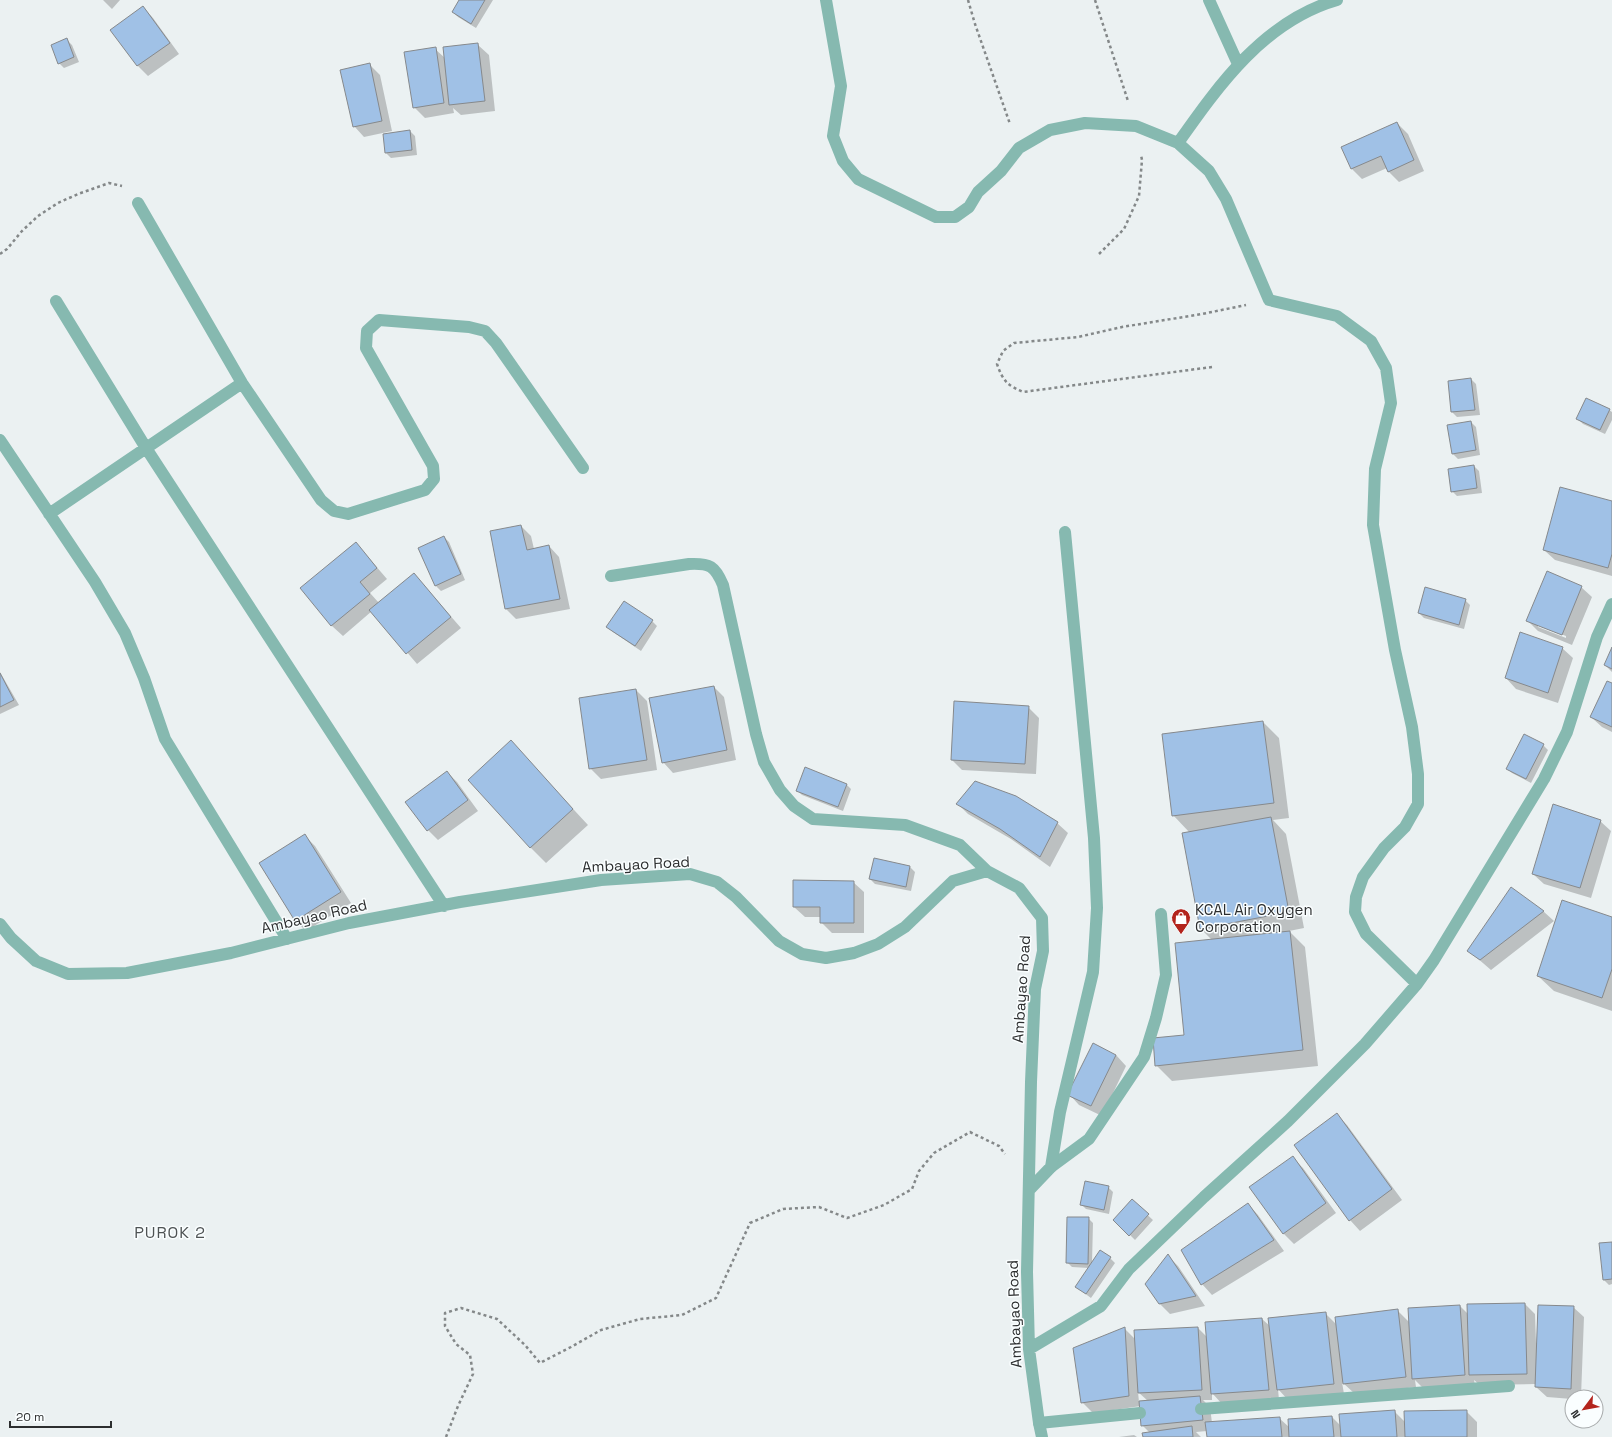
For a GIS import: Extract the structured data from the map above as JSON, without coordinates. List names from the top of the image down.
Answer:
{
  "streets": {
    "street": ["Ambayao Road"]
  },
  "districts": ["PUROK 2"],
  "places": {
    "shop": ["KCAL Air Oxygen Corporation"]
  },
  "scale_bar": "20 m",
  "north": "bottom left"
}
